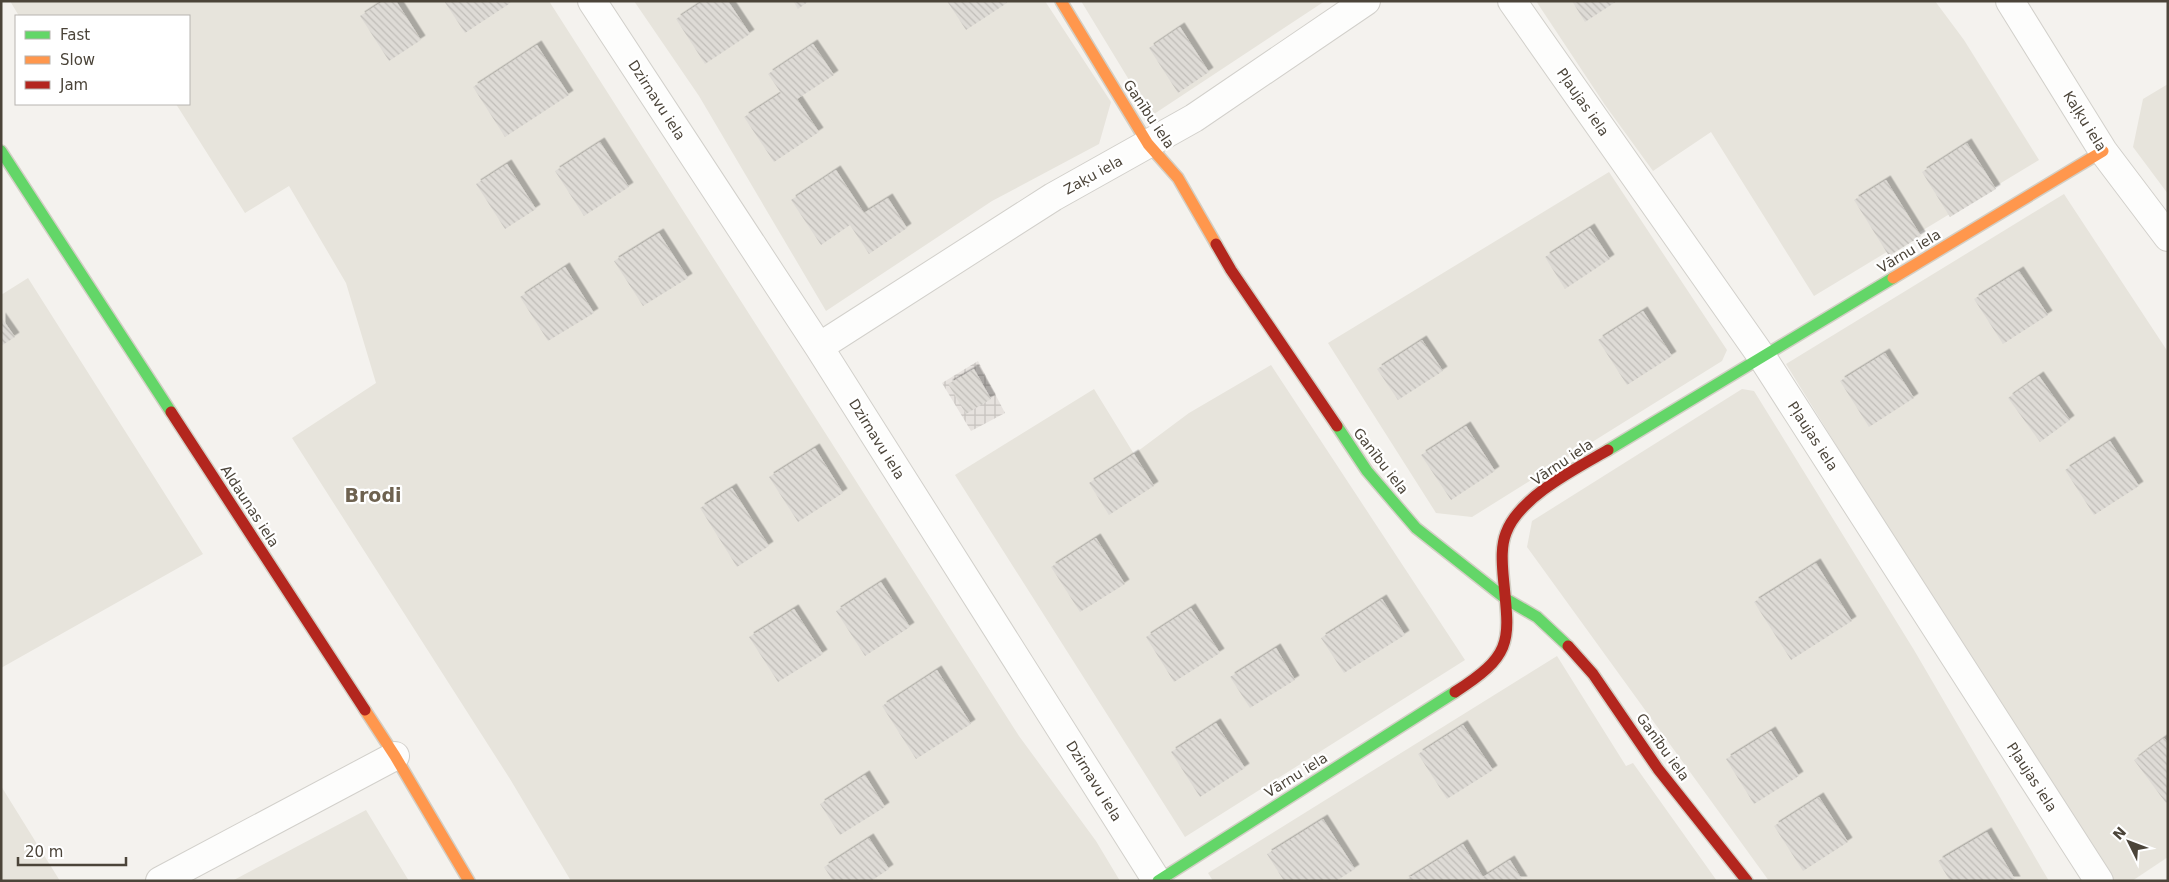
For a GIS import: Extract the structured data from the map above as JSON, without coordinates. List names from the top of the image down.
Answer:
{
  "streets": {
    "street": [
      "Dzirnavu iela",
      "Pļaujas iela",
      "Ganību iela",
      "Kaļķu iela",
      "Zaķu iela",
      "Vārnu iela",
      "Aldaunas iela"
    ]
  },
  "crossings": [
    ["Dzirnavu iela", "Zaķu iela"],
    ["Dzirnavu iela", "Vārnu iela"],
    ["Pļaujas iela", "Vārnu iela"],
    ["Ganību iela", "Zaķu iela"],
    ["Ganību iela", "Vārnu iela"],
    ["Kaļķu iela", "Vārnu iela"]
  ],
  "districts": ["Brodi"],
  "legend": ["Fast", "Slow", "Jam"],
  "scale_bar": "20 m",
  "north": "top left"
}
